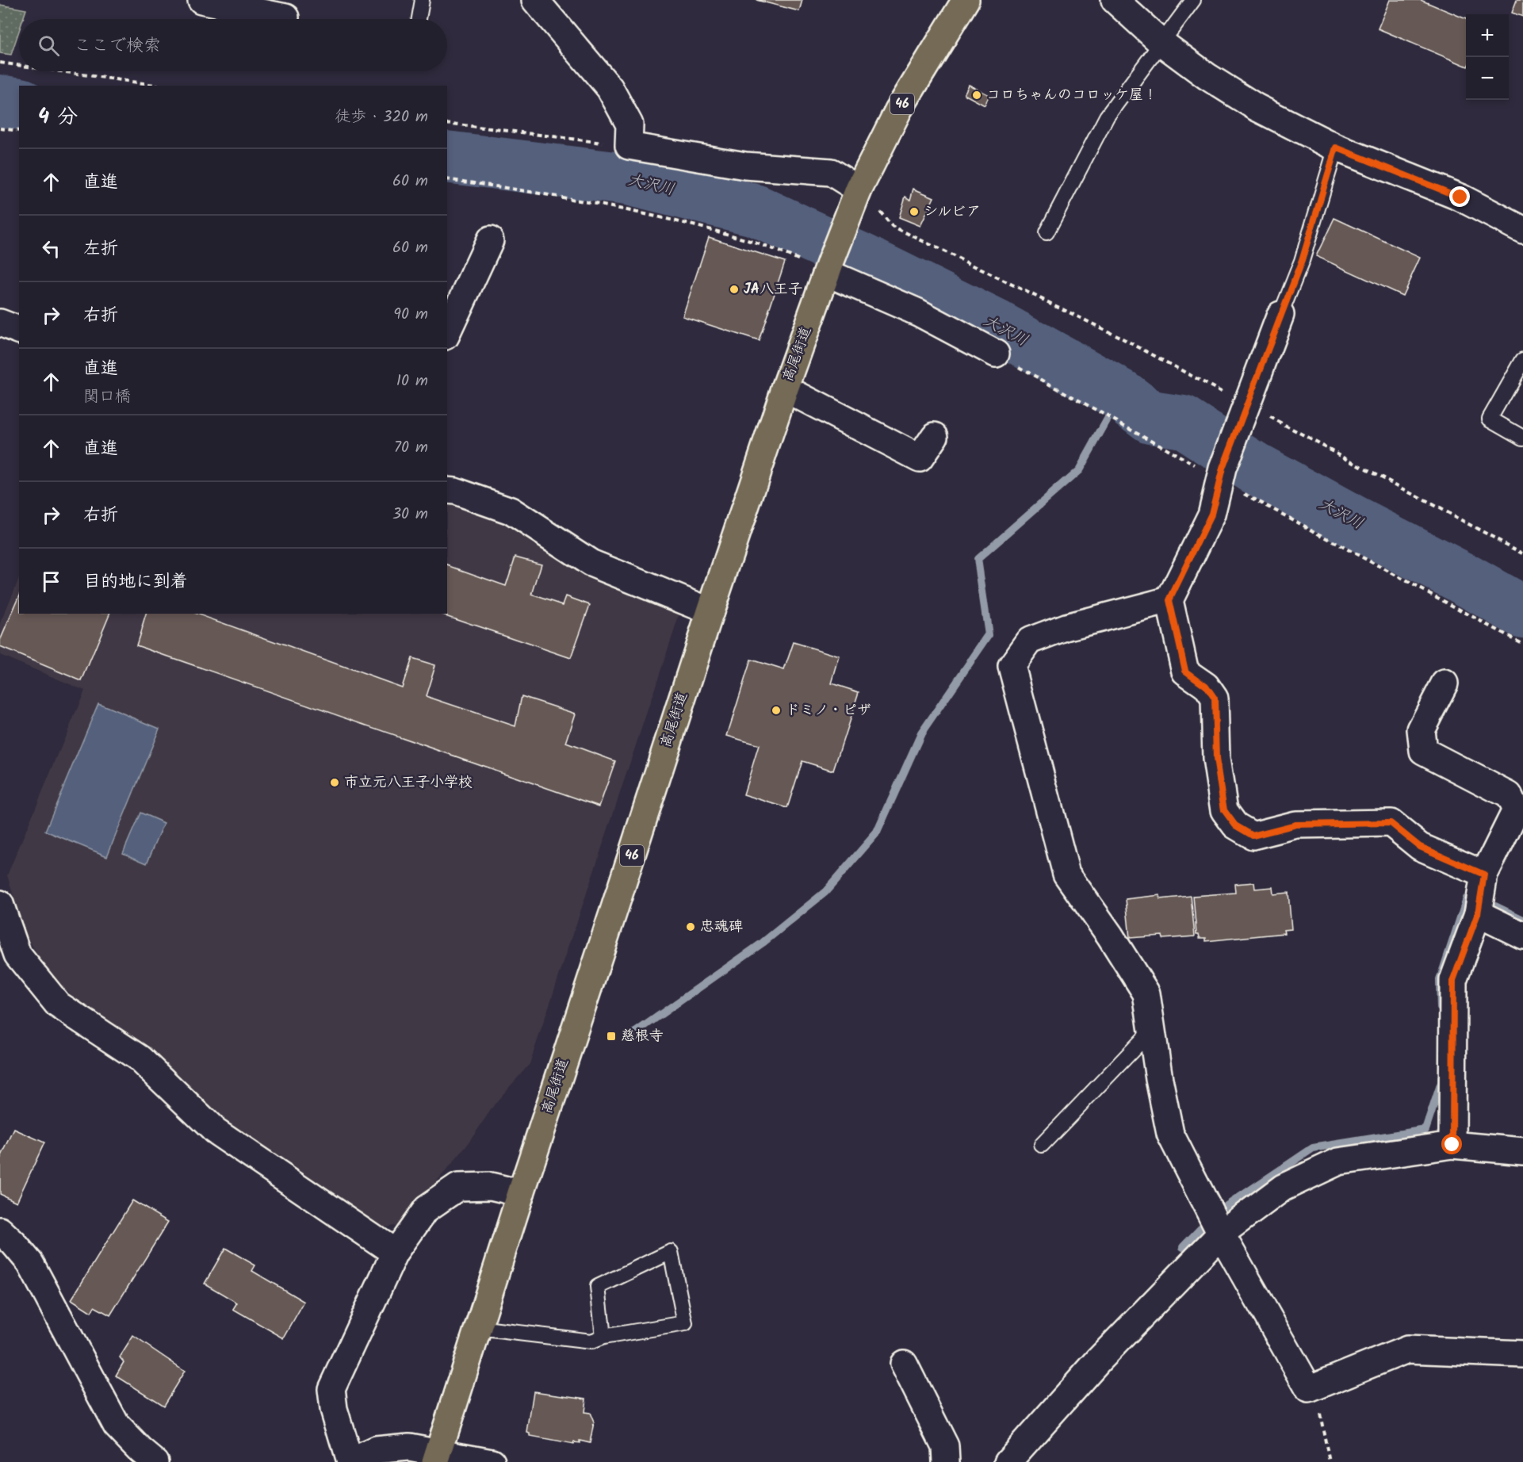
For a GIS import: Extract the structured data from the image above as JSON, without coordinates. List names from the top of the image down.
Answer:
{
  "streets": {
    "main road": ["46", "高尾街道"]
  },
  "water": ["大沢川"],
  "places": {
    "other": [
      "コロちゃんのコロッケ屋！",
      "シルビア",
      "JA八王子",
      "ドミノ・ピザ",
      "市立元八王子小学校",
      "忠魂碑"
    ],
    "transit": ["慈根寺"]
  },
  "page": {
    "map_buttons": ["+", "−"],
    "search": "ここで検索",
    "heading": ["4 分", "徒歩 · 320 m"],
    "list": [
      ["直進", "60 m"],
      ["左折", "60 m"],
      ["右折", "90 m"],
      ["直進", "関口橋", "10 m"],
      ["直進", "70 m"],
      ["右折", "30 m"],
      "目的地に到着"
    ]
  }
}
